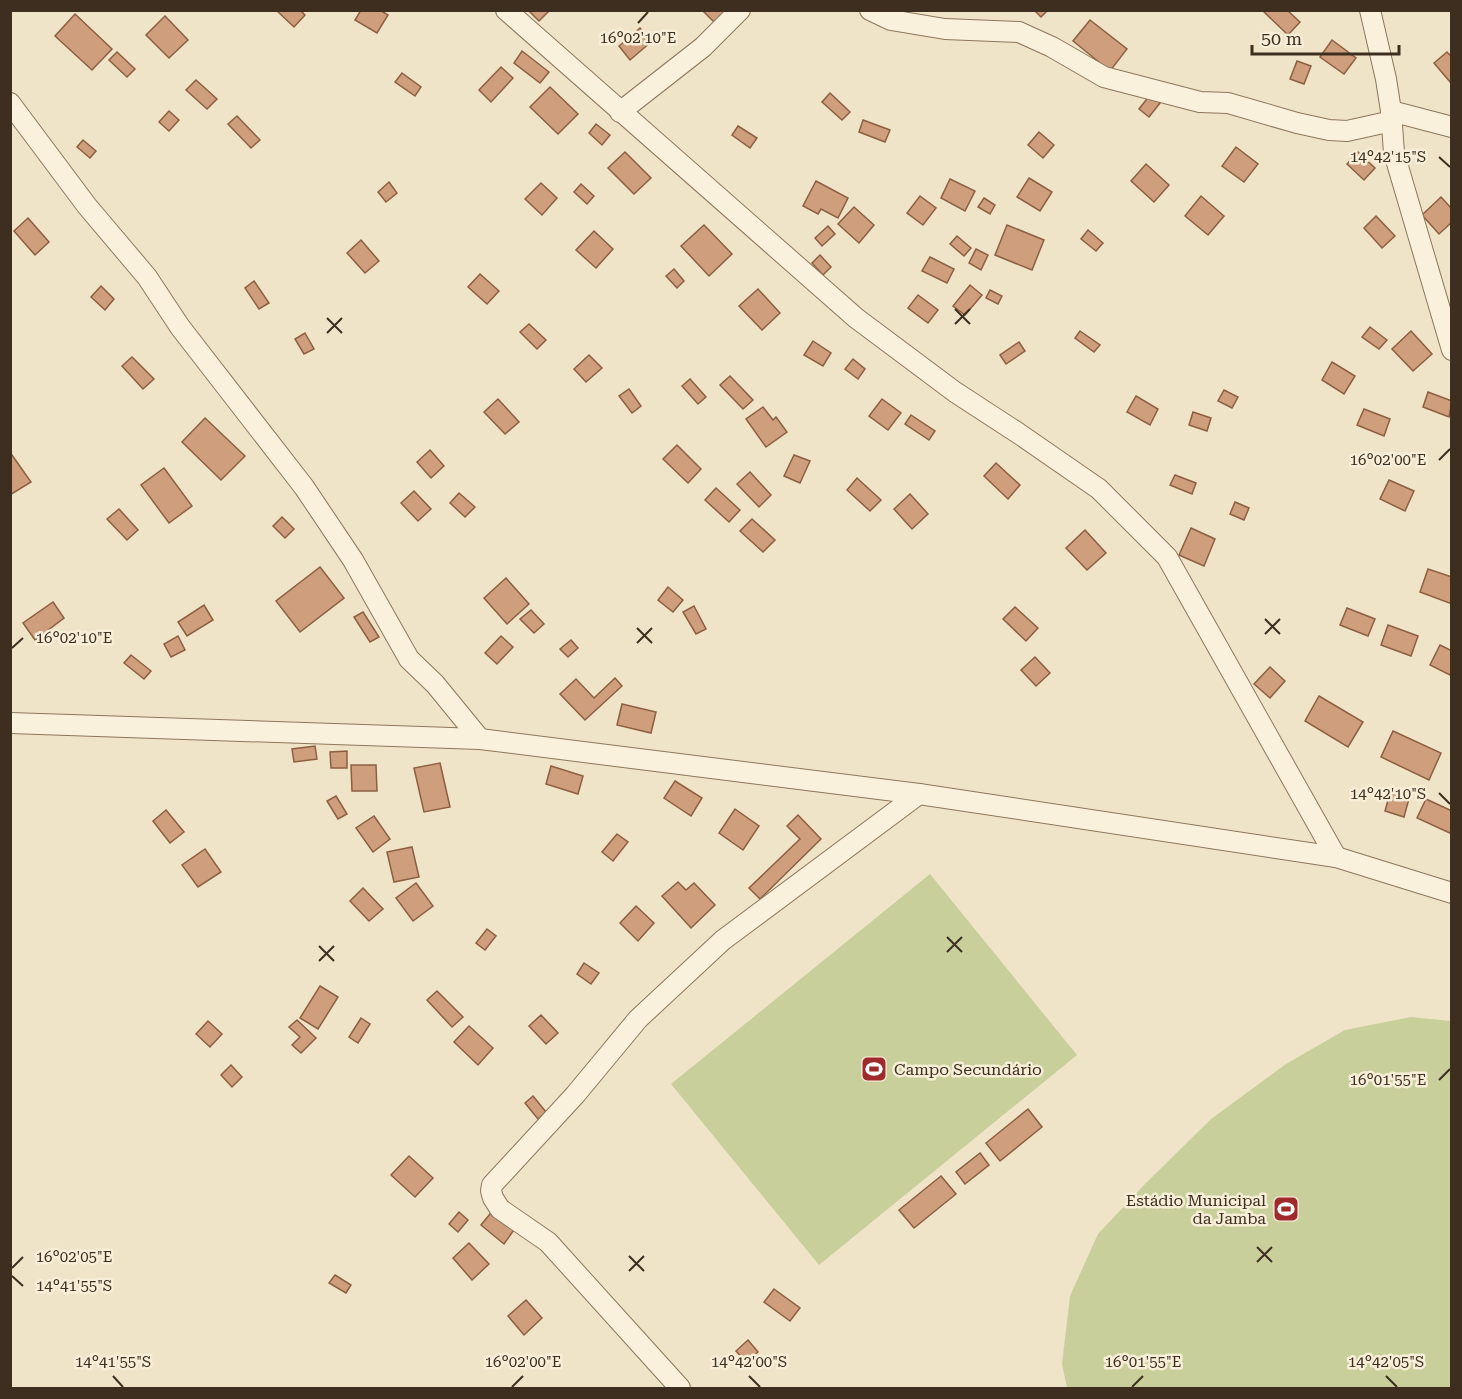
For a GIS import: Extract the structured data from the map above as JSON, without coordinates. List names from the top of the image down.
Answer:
{
  "places": {
    "sports": ["Campo Secundário", "Estádio Municipal da Jamba"]
  },
  "scale_bar": "50 m",
  "coordinates": [
    "16°02'10\"E",
    "14°42'15\"S",
    "16°02'00\"E",
    "14°42'10\"S",
    "16°01'55\"E",
    "16°02'05\"E",
    "14°41'55\"S",
    "14°42'00\"S",
    "14°42'05\"S"
  ]
}
